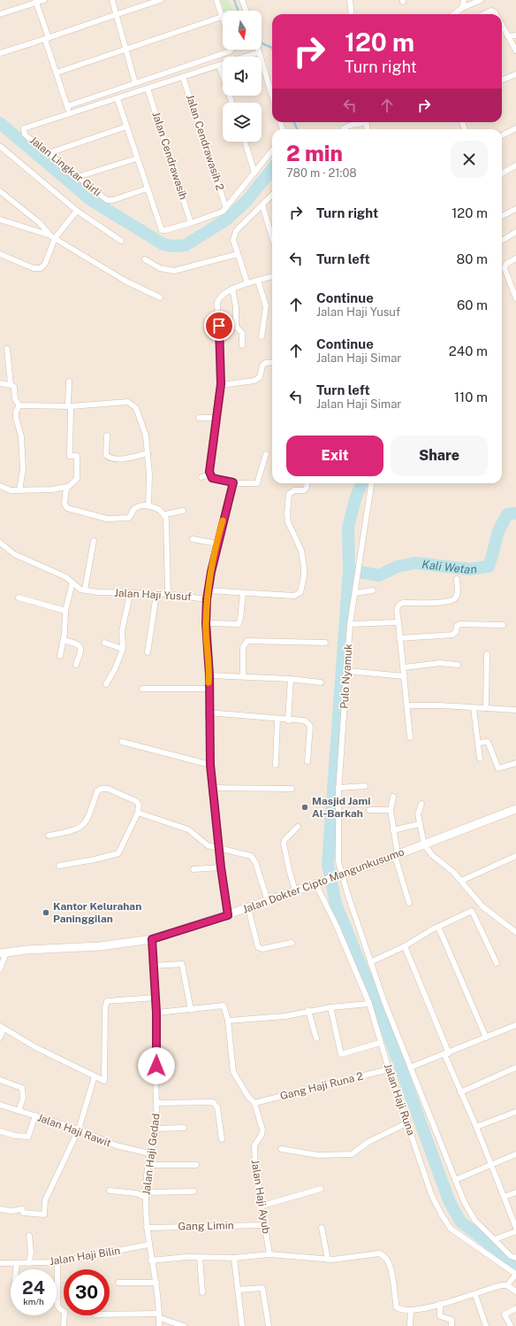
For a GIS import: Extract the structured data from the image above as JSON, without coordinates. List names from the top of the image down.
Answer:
{
  "streets": {
    "main road": ["Jalan Dokter Cipto Mangunkusumo"],
    "street": [
      "Jalan Cendrawasih 2",
      "Jalan Cendrawasih",
      "Jalan Lingkar Girli",
      "Jalan Haji Yusuf",
      "Pulo Nyamuk",
      "Gang Haji Runa 2",
      "Jalan Haji Runa",
      "Jalan Haji Rawit",
      "Jalan Haji Gedad",
      "Jalan Haji Ayub",
      "Gang Limin",
      "Jalan Haji Bilin"
    ]
  },
  "crossings": [
    ["Jalan Haji Yusuf", "Jalan Dokter Cipto Mangunkusumo"],
    ["Pulo Nyamuk", "Jalan Dokter Cipto Mangunkusumo"],
    ["Jalan Dokter Cipto Mangunkusumo", "Jalan Haji Runa"],
    ["Jalan Dokter Cipto Mangunkusumo", "Jalan Haji Gedad"],
    ["Gang Haji Runa 2", "Jalan Haji Runa"],
    ["Gang Haji Runa 2", "Jalan Haji Ayub"],
    ["Jalan Haji Rawit", "Jalan Haji Gedad"],
    ["Jalan Haji Gedad", "Jalan Haji Ayub"],
    ["Jalan Haji Gedad", "Gang Limin"],
    ["Jalan Haji Gedad", "Jalan Haji Bilin"],
    ["Jalan Haji Ayub", "Gang Limin"]
  ],
  "water": ["Kali Wetan"],
  "places": ["Masjid Jami Al-Barkah", "Kantor Kelurahan Paninggilan"],
  "north": "bottom",
  "page": {
    "turn": ["120 m", "Turn right"],
    "heading": ["2 min", "780 m · 21:08"],
    "list": [
      {
        "name": "Turn right",
        "value": "120 m"
      },
      {
        "name": "Turn left",
        "value": "80 m"
      },
      {
        "name": "Continue",
        "note": "Jalan Haji Yusuf",
        "value": "60 m"
      },
      {
        "name": "Continue",
        "note": "Jalan Haji Simar",
        "value": "240 m"
      },
      {
        "name": "Turn left",
        "note": "Jalan Haji Simar",
        "value": "110 m"
      }
    ],
    "buttons": ["Exit", "Share"],
    "speed": "24 km/h",
    "limit": "30"
  }
}
